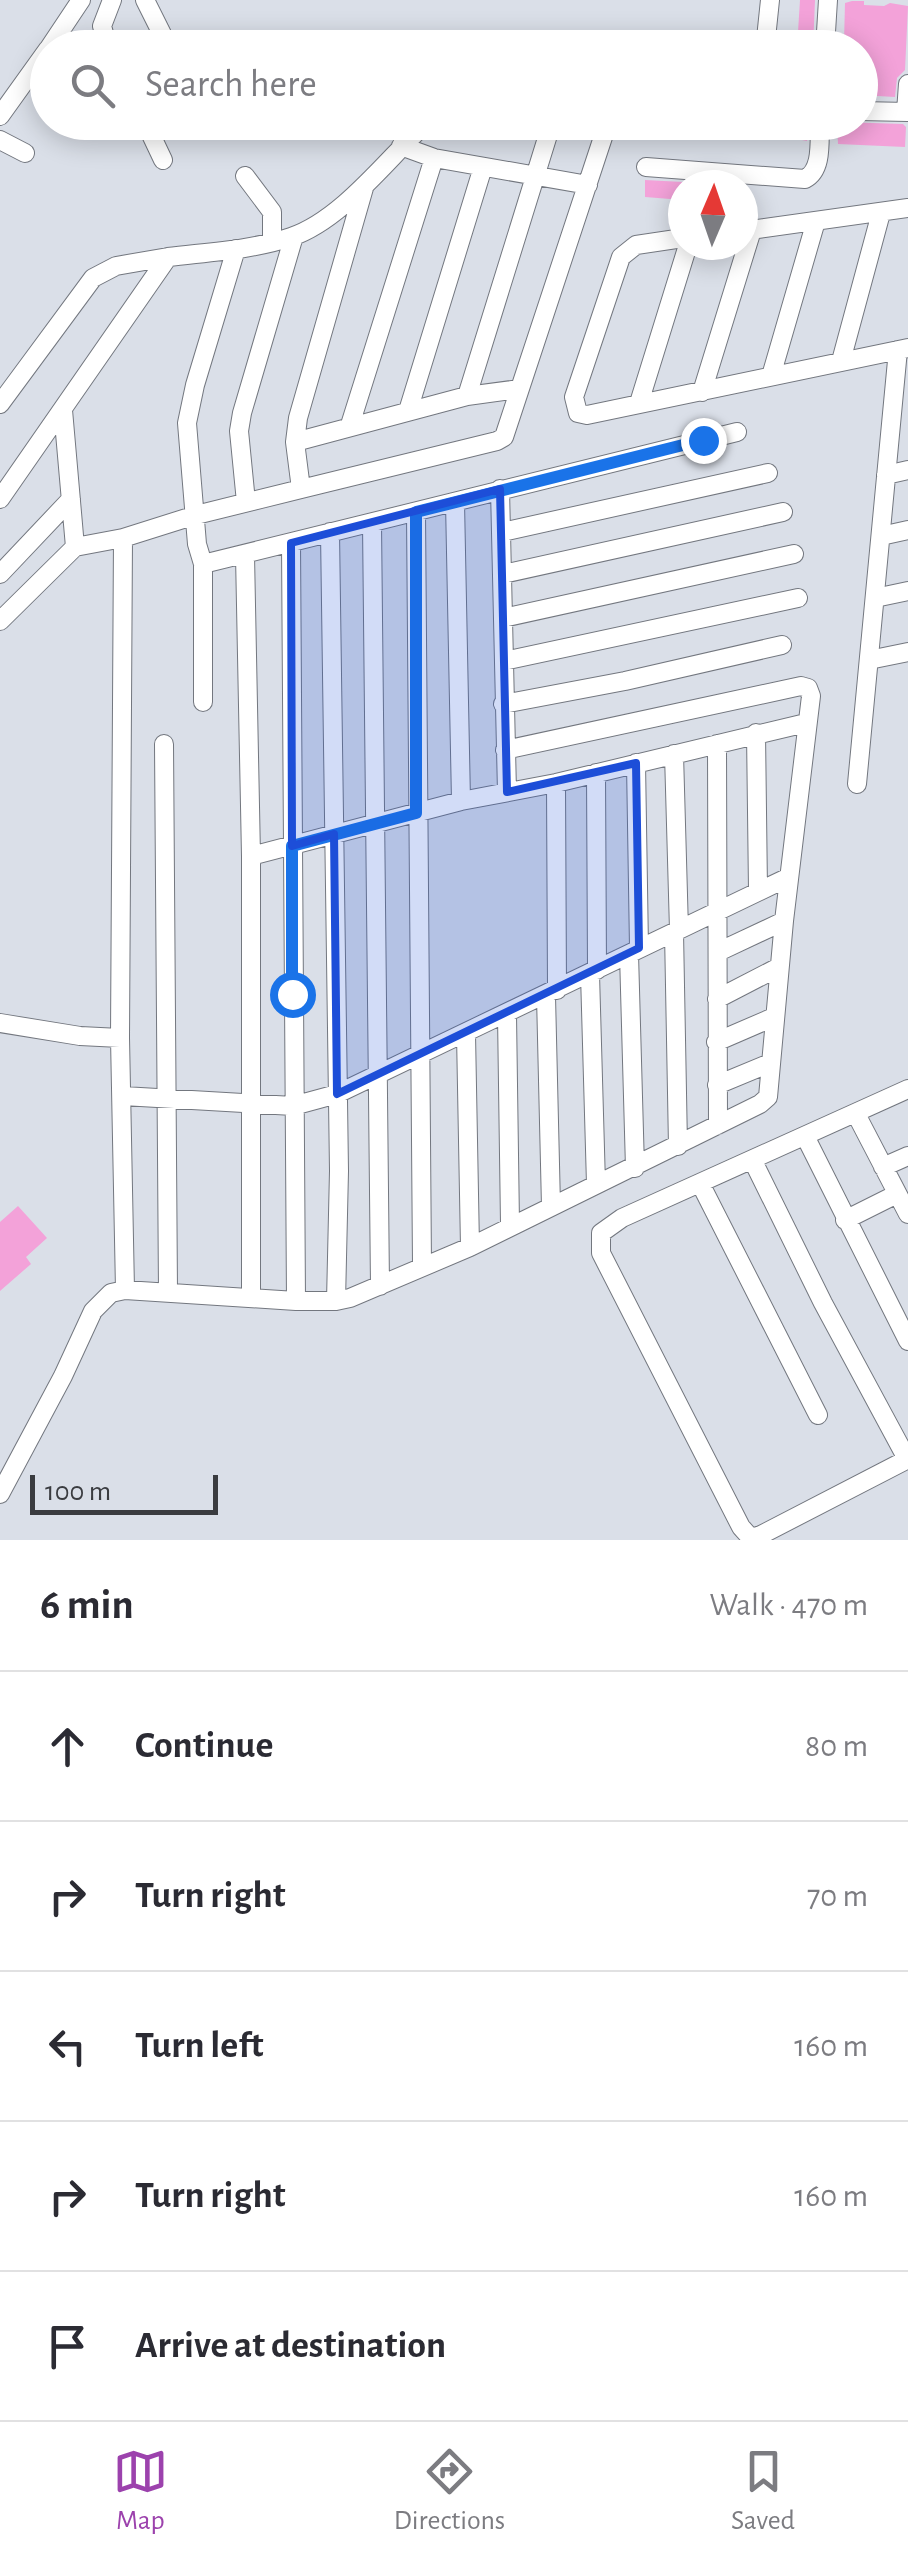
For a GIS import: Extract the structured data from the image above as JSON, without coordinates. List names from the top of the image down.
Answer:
{
  "scale_bar": "100 m",
  "north": "top",
  "page": {
    "search": "Search here",
    "scale": "100 m",
    "heading": ["6 min", "Walk · 470 m"],
    "list": [
      ["Continue", "80 m"],
      ["Turn right", "70 m"],
      ["Turn left", "160 m"],
      ["Turn right", "160 m"],
      "Arrive at destination"
    ],
    "nav": ["Map", "Directions", "Saved"]
  }
}
